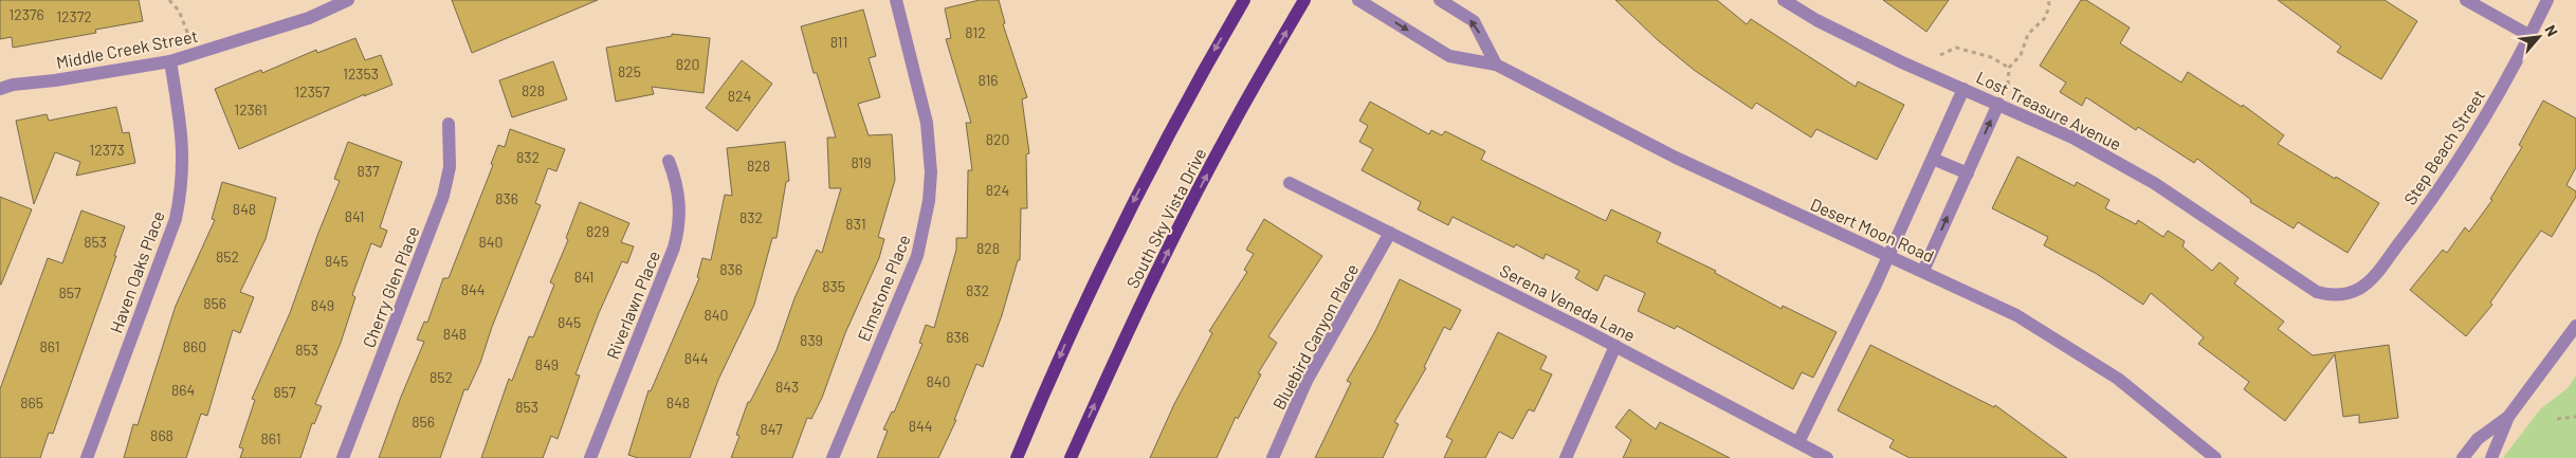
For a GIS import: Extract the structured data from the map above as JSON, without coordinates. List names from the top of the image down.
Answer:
{
  "streets": {
    "main road": ["South Sky Vista Drive"],
    "street": [
      "Middle Creek Street",
      "Lost Treasure Avenue",
      "Step Beach Street",
      "Desert Moon Road",
      "Haven Oaks Place",
      "Cherry Glen Place",
      "Elmstone Place",
      "Serena Veneda Lane",
      "Riverlawn Place",
      "Bluebird Canyon Place"
    ]
  },
  "crossings": [
    ["Middle Creek Street", "Haven Oaks Place"],
    ["Lost Treasure Avenue", "Step Beach Street"],
    ["Serena Veneda Lane", "Bluebird Canyon Place"]
  ],
  "house_numbers": [
    "12376",
    "12372",
    "812",
    "811",
    "820",
    "825",
    "12353",
    "816",
    "828",
    "12357",
    "824",
    "12361",
    "820",
    "12373",
    "832",
    "819",
    "828",
    "837",
    "824",
    "836",
    "848",
    "841",
    "832",
    "831",
    "829",
    "853",
    "840",
    "828",
    "852",
    "845",
    "836",
    "841",
    "835",
    "844",
    "832",
    "857",
    "856",
    "849",
    "840",
    "845",
    "848",
    "836",
    "839",
    "861",
    "860",
    "853",
    "844",
    "849",
    "852",
    "840",
    "843",
    "864",
    "857",
    "865",
    "848",
    "853",
    "856",
    "844",
    "847",
    "868",
    "861"
  ],
  "north": "top right"
}
